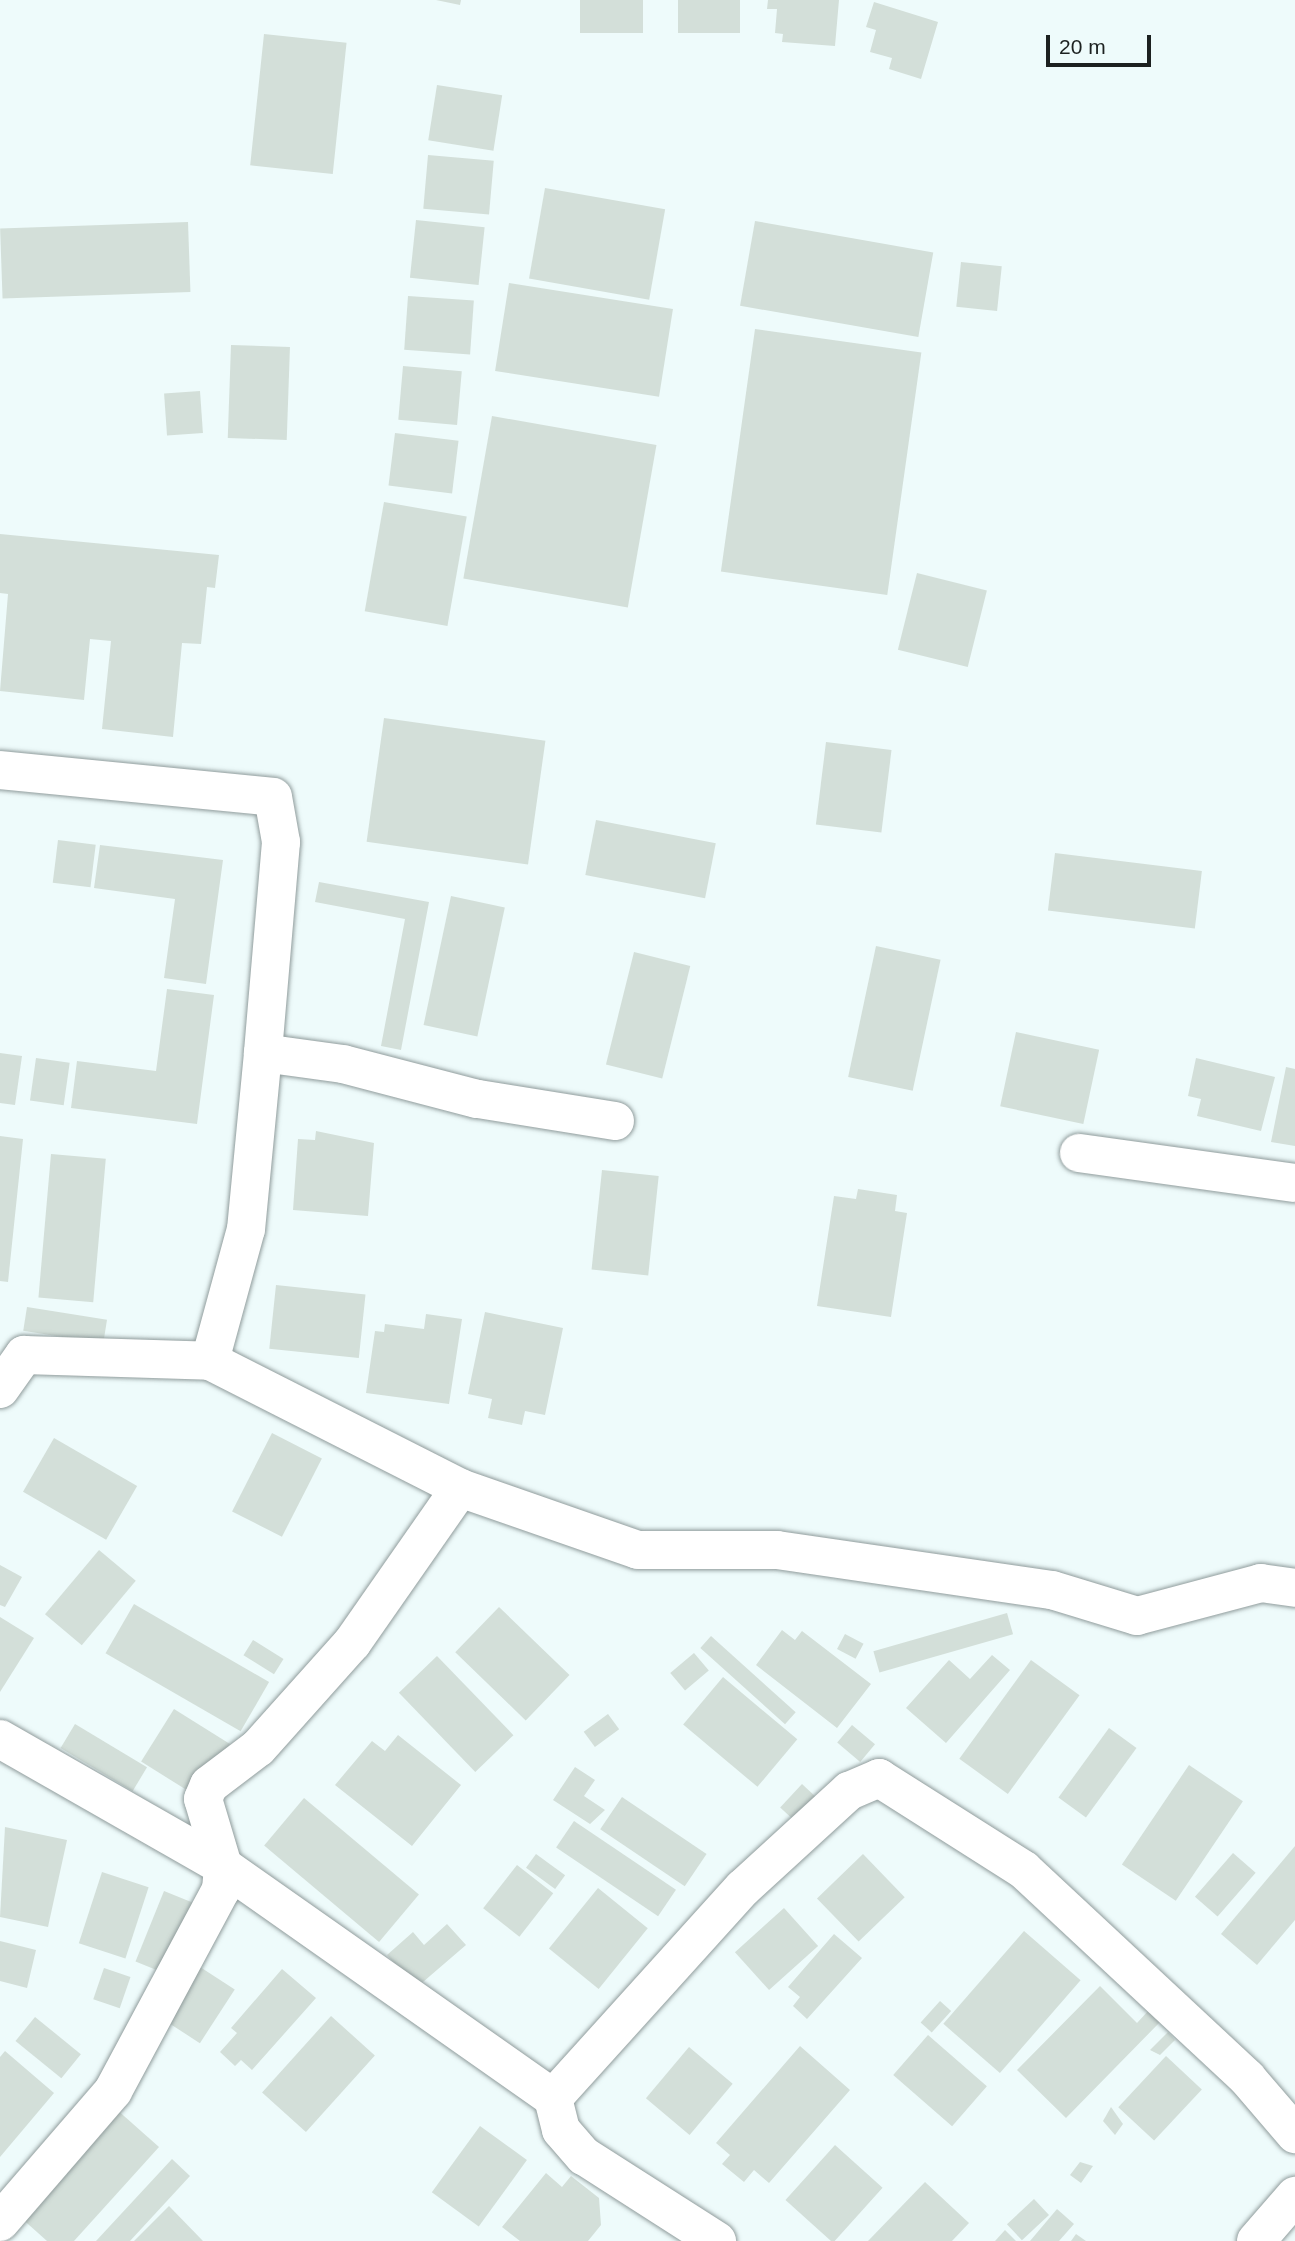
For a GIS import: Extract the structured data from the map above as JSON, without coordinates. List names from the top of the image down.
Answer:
{
  "scale_bar": "20 m"
}
